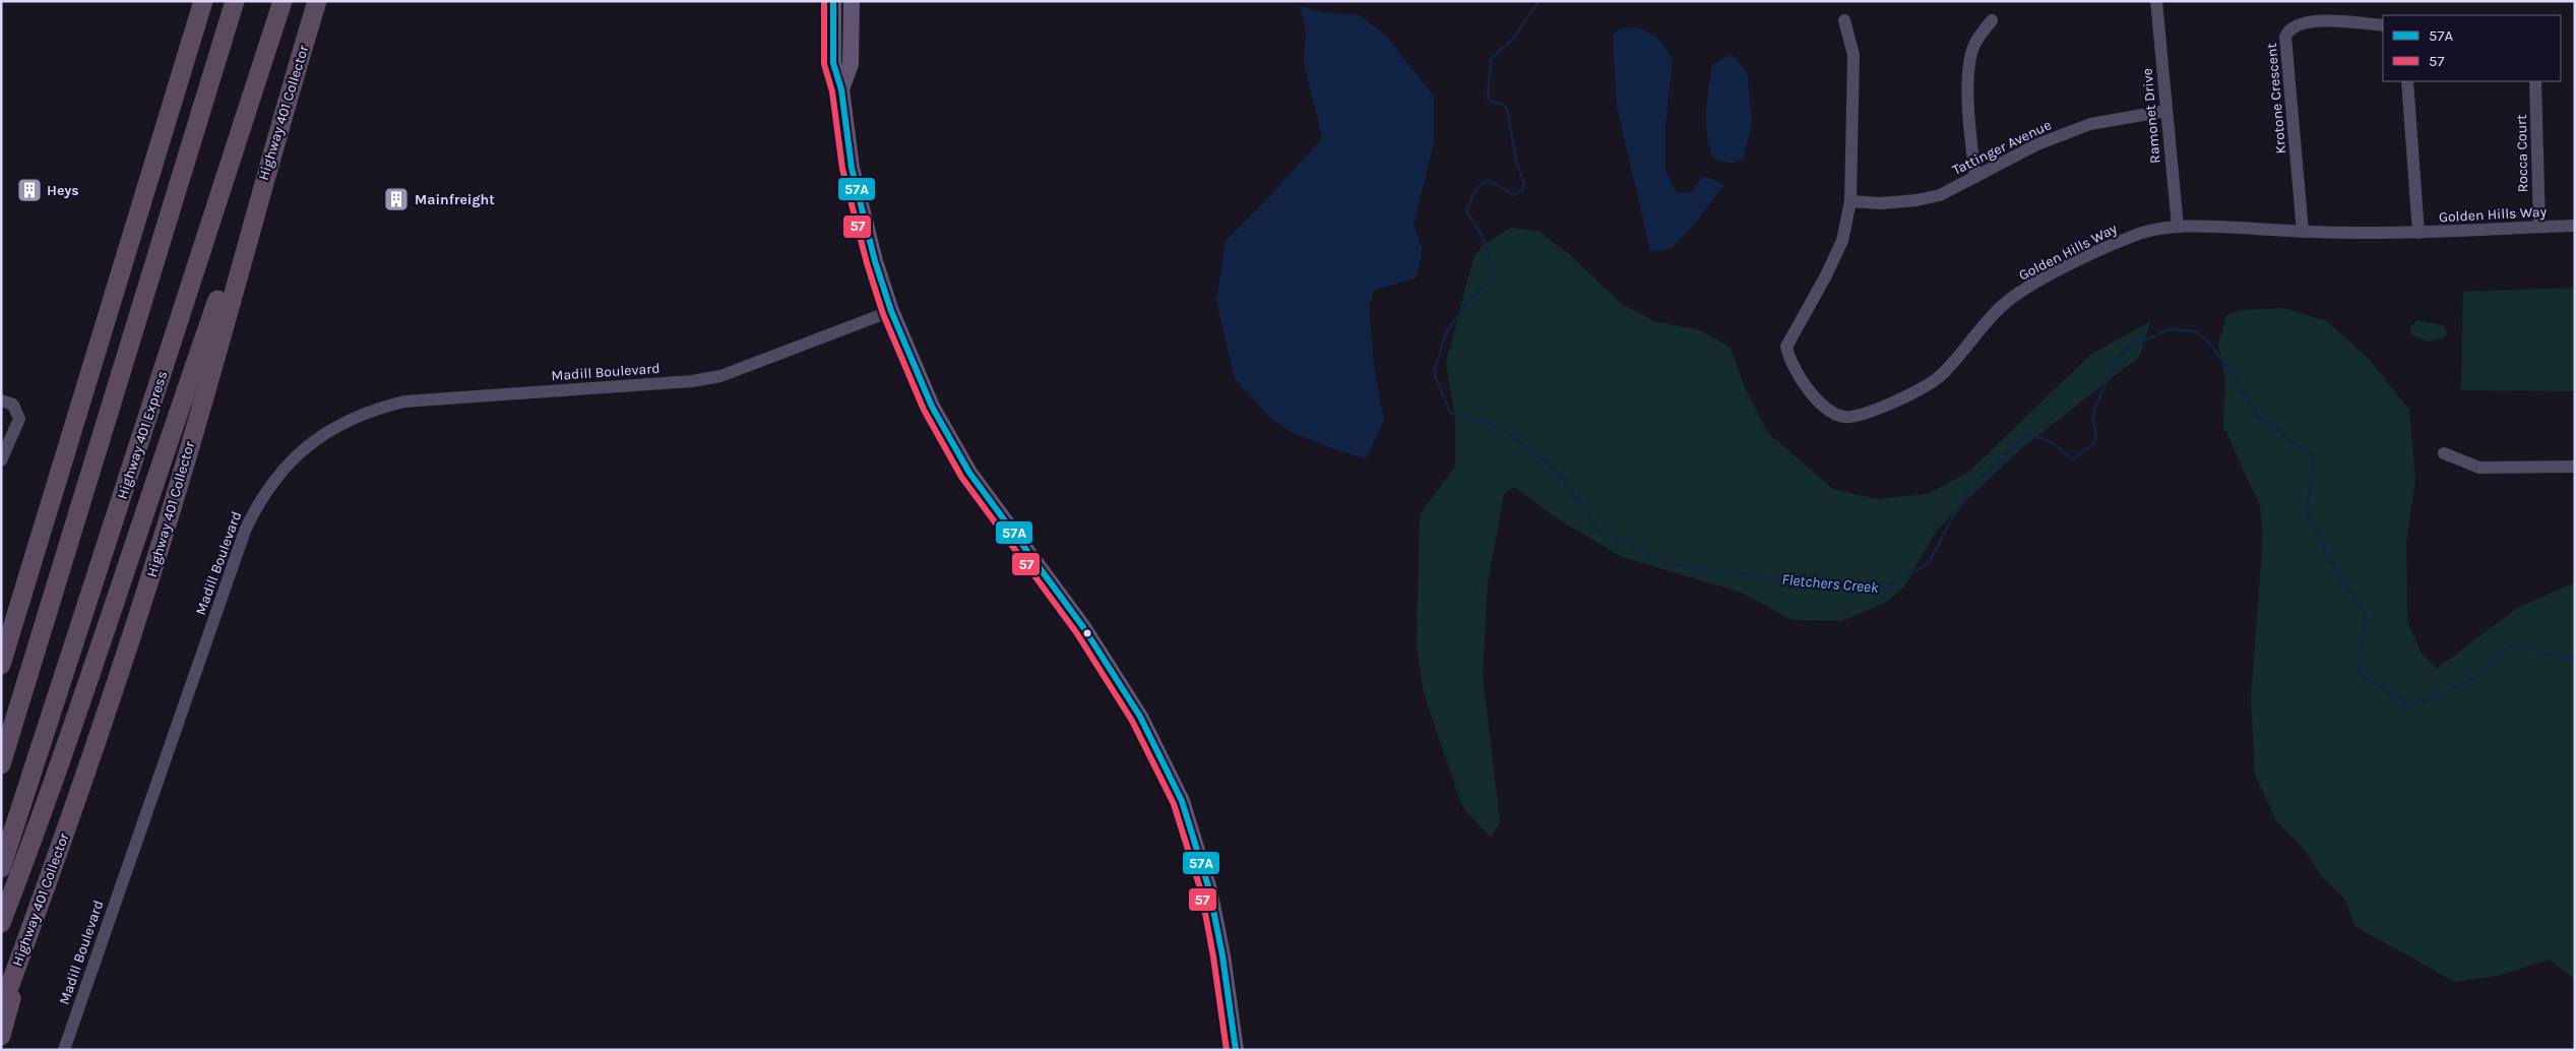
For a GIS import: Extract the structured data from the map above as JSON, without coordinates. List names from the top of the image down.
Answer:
{
  "streets": {
    "highway": ["Highway 401 Collector", "Highway 401 Express"],
    "street": [
      "Krotone Crescent",
      "Ramonet Drive",
      "Tattinger Avenue",
      "Rocca Court",
      "Golden Hills Way",
      "Madill Boulevard"
    ]
  },
  "crossings": [
    ["Krotone Crescent", "Golden Hills Way"],
    ["Ramonet Drive", "Tattinger Avenue"],
    ["Ramonet Drive", "Golden Hills Way"],
    ["Tattinger Avenue", "Golden Hills Way"],
    ["Rocca Court", "Golden Hills Way"]
  ],
  "water": ["Fletchers Creek"],
  "places": {
    "building": ["Heys", "Mainfreight"]
  },
  "lines": ["transit line 57A", "transit line 57"],
  "legend": ["57A", "57"]
}
